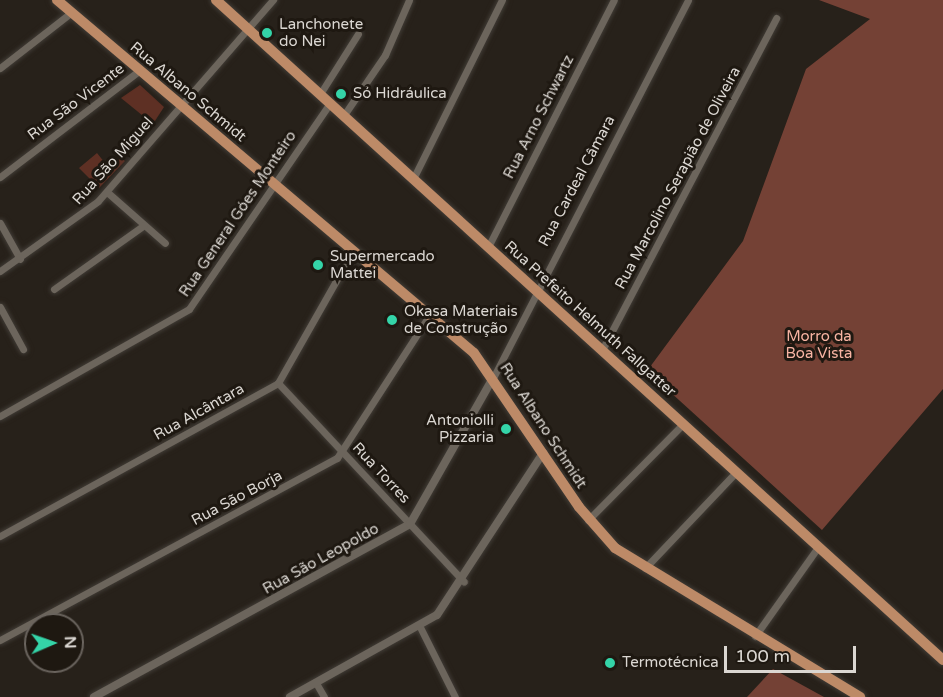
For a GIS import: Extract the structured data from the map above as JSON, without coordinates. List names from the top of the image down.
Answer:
{
  "streets": {
    "main road": ["Rua Albano Schmidt", "Rua Prefeito Helmuth Fallgatter"],
    "street": [
      "Rua São Vicente",
      "Rua Arno Schwartz",
      "Rua São Miguel",
      "Rua Marcolino Serapião de Oliveira",
      "Rua Cardeal Câmara",
      "Rua General Góes Monteiro",
      "Rua Alcântara",
      "Rua Torres",
      "Rua São Borja",
      "Rua São Leopoldo"
    ]
  },
  "crossings": [
    ["Rua Albano Schmidt", "Rua São Vicente"],
    ["Rua Albano Schmidt", "Rua São Miguel"],
    ["Rua Albano Schmidt", "Rua Cardeal Câmara"],
    ["Rua Albano Schmidt", "Rua General Góes Monteiro"],
    ["Rua Albano Schmidt", "Rua São Borja"],
    ["Rua Arno Schwartz", "Rua Prefeito Helmuth Fallgatter"],
    ["Rua São Miguel", "Rua Prefeito Helmuth Fallgatter"],
    ["Rua Marcolino Serapião de Oliveira", "Rua Prefeito Helmuth Fallgatter"],
    ["Rua Cardeal Câmara", "Rua Prefeito Helmuth Fallgatter"],
    ["Rua General Góes Monteiro", "Rua Prefeito Helmuth Fallgatter"],
    ["Rua Alcântara", "Rua Torres"],
    ["Rua Torres", "Rua São Borja"],
    ["Rua Torres", "Rua São Leopoldo"]
  ],
  "parks": ["Morro da Boa Vista"],
  "places": [
    "Lanchonete do Nei",
    "Só Hidráulica",
    "Supermercado Mattei",
    "Okasa Materiais de Construção",
    "Antoniolli Pizzaria",
    "Termotécnica"
  ],
  "scale_bar": "100 m",
  "north": "right"
}
